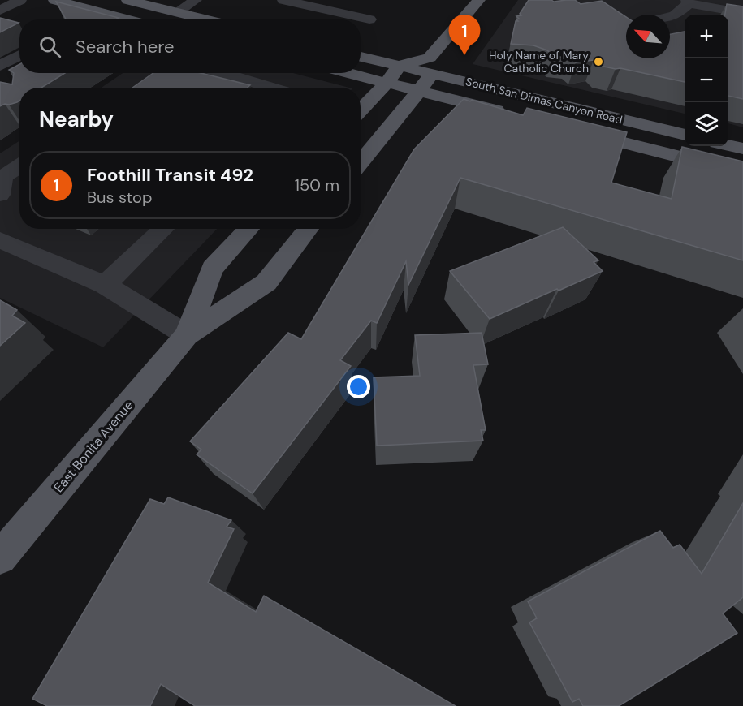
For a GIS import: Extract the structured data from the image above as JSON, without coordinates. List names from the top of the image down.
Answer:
{
  "streets": {
    "main road": ["South San Dimas Canyon Road", "East Bonita Avenue"]
  },
  "places": ["Holy Name of Mary Catholic Church"],
  "north": "top left",
  "page": {
    "map_buttons": ["+", "−"],
    "pins": "1",
    "search": "Search here",
    "heading": "Nearby",
    "list": [
      {
        "mark": "1",
        "name": "Foothill Transit 492",
        "note": "Bus stop",
        "value": "150 m"
      }
    ]
  }
}
